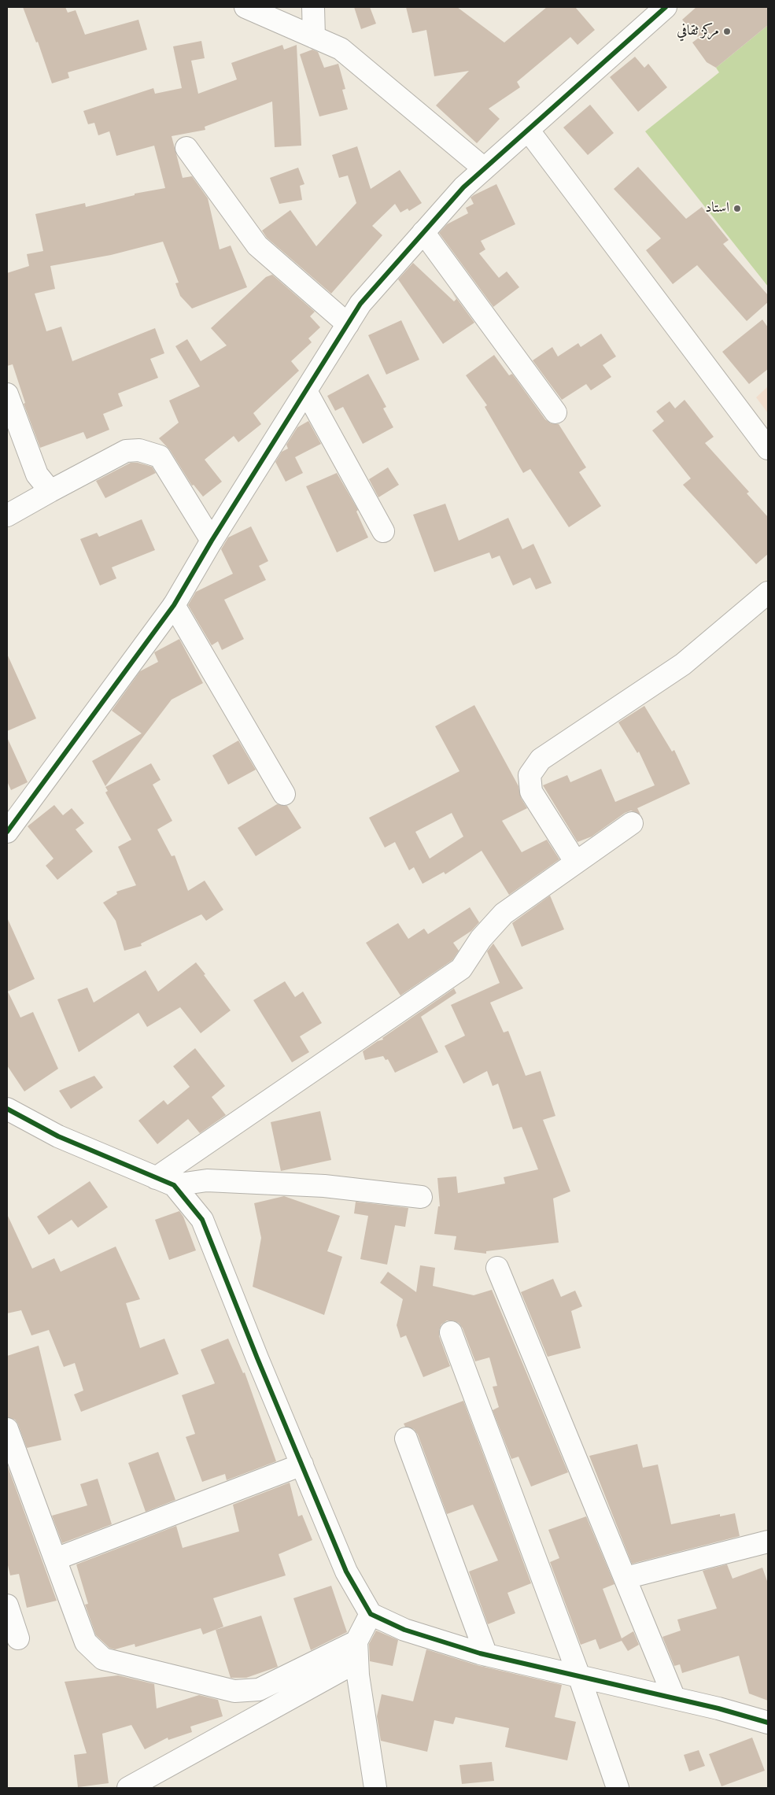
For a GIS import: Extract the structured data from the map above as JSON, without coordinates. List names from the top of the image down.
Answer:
{
  "places": ["مركز ثقافي", "استاد"]
}
